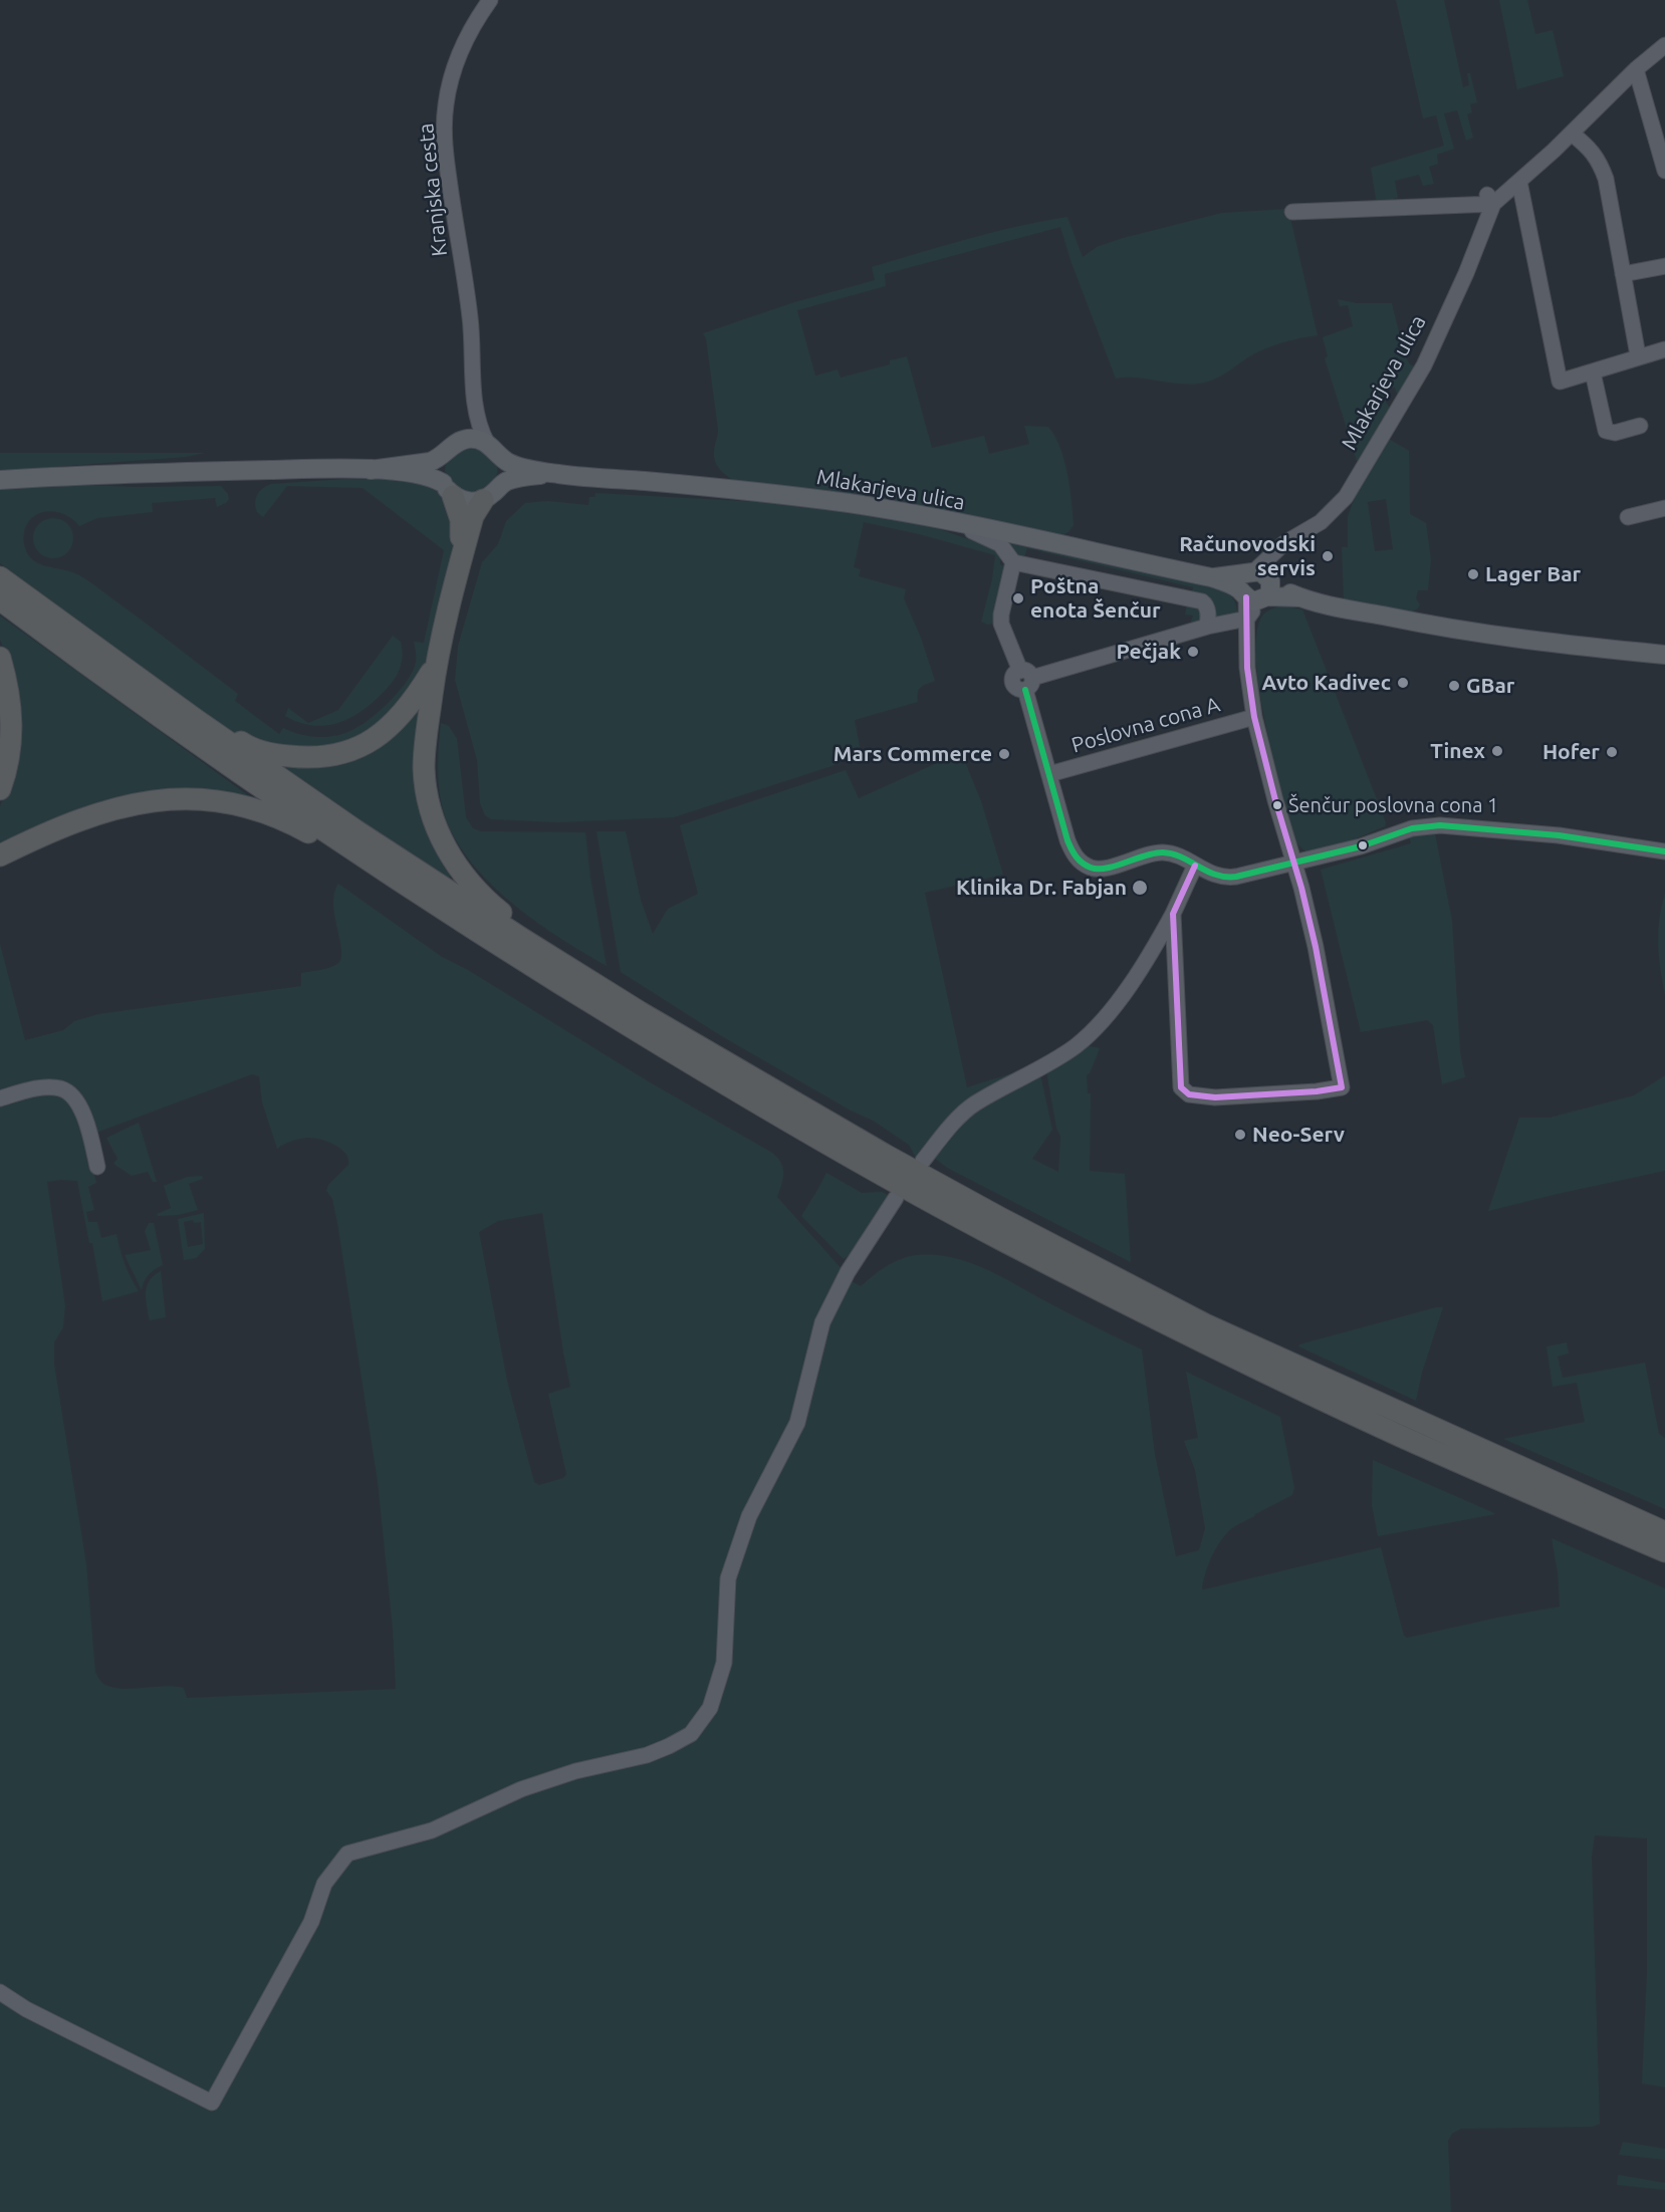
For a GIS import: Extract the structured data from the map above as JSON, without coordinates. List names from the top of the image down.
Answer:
{
  "streets": {
    "main road": ["Mlakarjeva ulica"],
    "street": ["Kranjska cesta", "Poslovna cona A"]
  },
  "places": [
    "Računovodski servis",
    "Lager Bar",
    "Poštna enota Šenčur",
    "Pečjak",
    "Avto Kadivec",
    "GBar",
    "Tinex",
    "Hofer",
    "Mars Commerce",
    "Šenčur poslovna cona 1",
    "Klinika Dr. Fabjan",
    "Neo-Serv"
  ]
}
